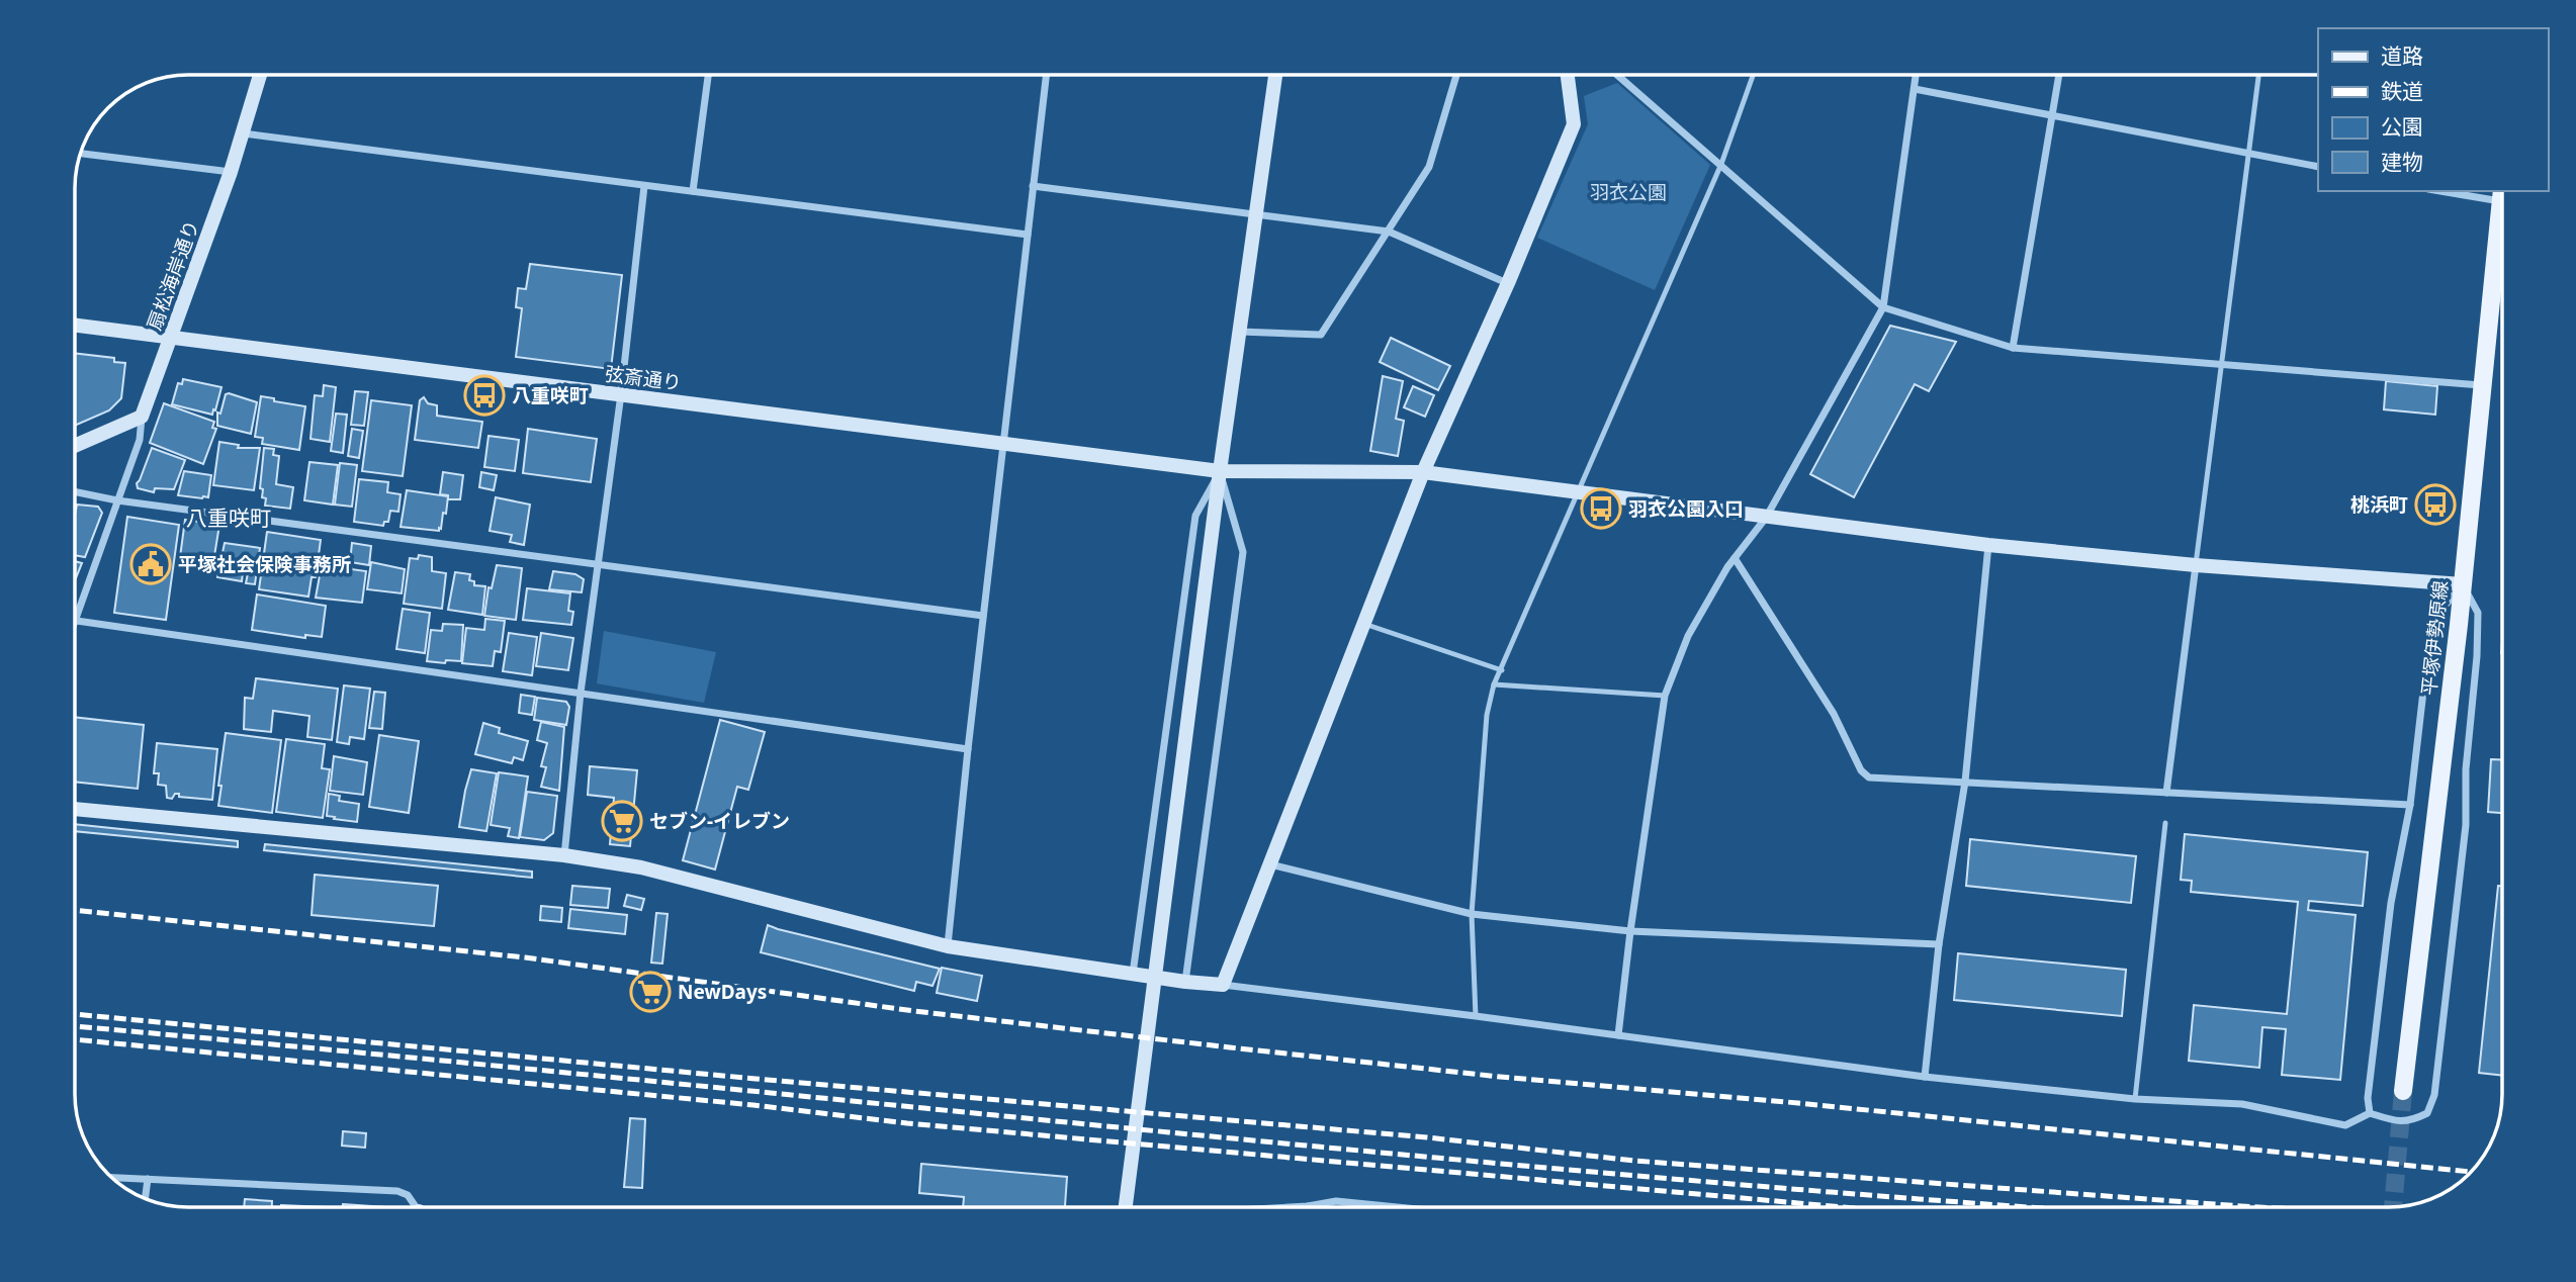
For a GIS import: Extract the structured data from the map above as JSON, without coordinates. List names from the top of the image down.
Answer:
{
  "streets": {
    "main road": ["平塚伊勢原線"],
    "street": ["扇松海岸通り", "弦斎通り"]
  },
  "crossings": [
    ["扇松海岸通り", "弦斎通り"],
    ["弦斎通り", "平塚伊勢原線"]
  ],
  "districts": ["八重咲町"],
  "parks": ["羽衣公園"],
  "places": {
    "bus stop": ["八重咲町", "桃浜町", "羽衣公園入口"],
    "public building": ["平塚社会保険事務所"],
    "supermarket": ["セブン-イレブン", "NewDays"]
  },
  "legend": [
    "道路",
    "鉄道",
    "公園",
    "建物"
  ]
}
